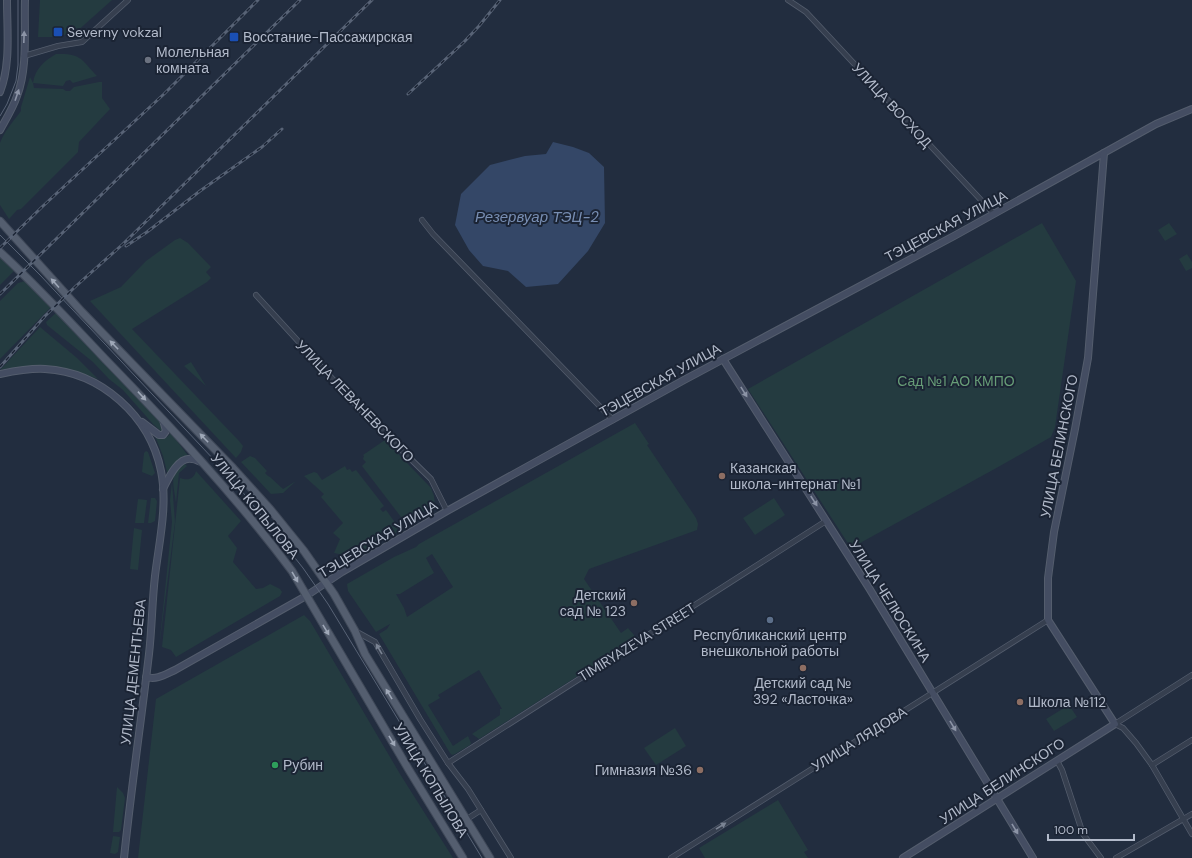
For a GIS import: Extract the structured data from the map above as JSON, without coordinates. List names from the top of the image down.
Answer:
{
  "streets": {
    "main road": [
      "ТЭЦЕВСКАЯ УЛИЦА",
      "УЛИЦА БЕЛИНСКОГО",
      "УЛИЦА КОПЫЛОВА",
      "УЛИЦА ЧЕЛЮСКИНА",
      "УЛИЦА ДЕМЕНТЬЕВА"
    ],
    "street": [
      "УЛИЦА ВОСХОД",
      "УЛИЦА ЛЕВАНЕВСКОГО",
      "TIMIRYAZEVA STREET",
      "УЛИЦА ЛЯДОВА"
    ]
  },
  "crossings": [
    ["УЛИЦА ВОСХОД", "ТЭЦЕВСКАЯ УЛИЦА"],
    ["ТЭЦЕВСКАЯ УЛИЦА", "УЛИЦА ЛЕВАНЕВСКОГО"],
    ["ТЭЦЕВСКАЯ УЛИЦА", "УЛИЦА БЕЛИНСКОГО"],
    ["ТЭЦЕВСКАЯ УЛИЦА", "УЛИЦА КОПЫЛОВА"],
    ["ТЭЦЕВСКАЯ УЛИЦА", "УЛИЦА ЧЕЛЮСКИНА"],
    ["ТЭЦЕВСКАЯ УЛИЦА", "УЛИЦА ДЕМЕНТЬЕВА"],
    ["УЛИЦА БЕЛИНСКОГО", "УЛИЦА ЧЕЛЮСКИНА"],
    ["УЛИЦА БЕЛИНСКОГО", "УЛИЦА ЛЯДОВА"],
    ["УЛИЦА КОПЫЛОВА", "TIMIRYAZEVA STREET"],
    ["УЛИЦА ЧЕЛЮСКИНА", "TIMIRYAZEVA STREET"],
    ["УЛИЦА ЧЕЛЮСКИНА", "УЛИЦА ЛЯДОВА"]
  ],
  "one_way": ["УЛИЦА ЧЕЛЮСКИНА", "УЛИЦА ЛЯДОВА"],
  "water": ["Резервуар ТЭЦ-2"],
  "parks": ["Сад №1 АО КМПО"],
  "places": {
    "transit": ["Severny vokzal", "Восстание-Пассажирская"],
    "other": [
      "Молельная комната",
      "Казанская школа-интернат №1",
      "Детский сад № 123",
      "Республиканский центр внешкольной работы",
      "Детский сад № 392 «Ласточка»",
      "Школа №112",
      "Рубин",
      "Гимназия №36"
    ]
  },
  "scale_bar": "100 m"
}
